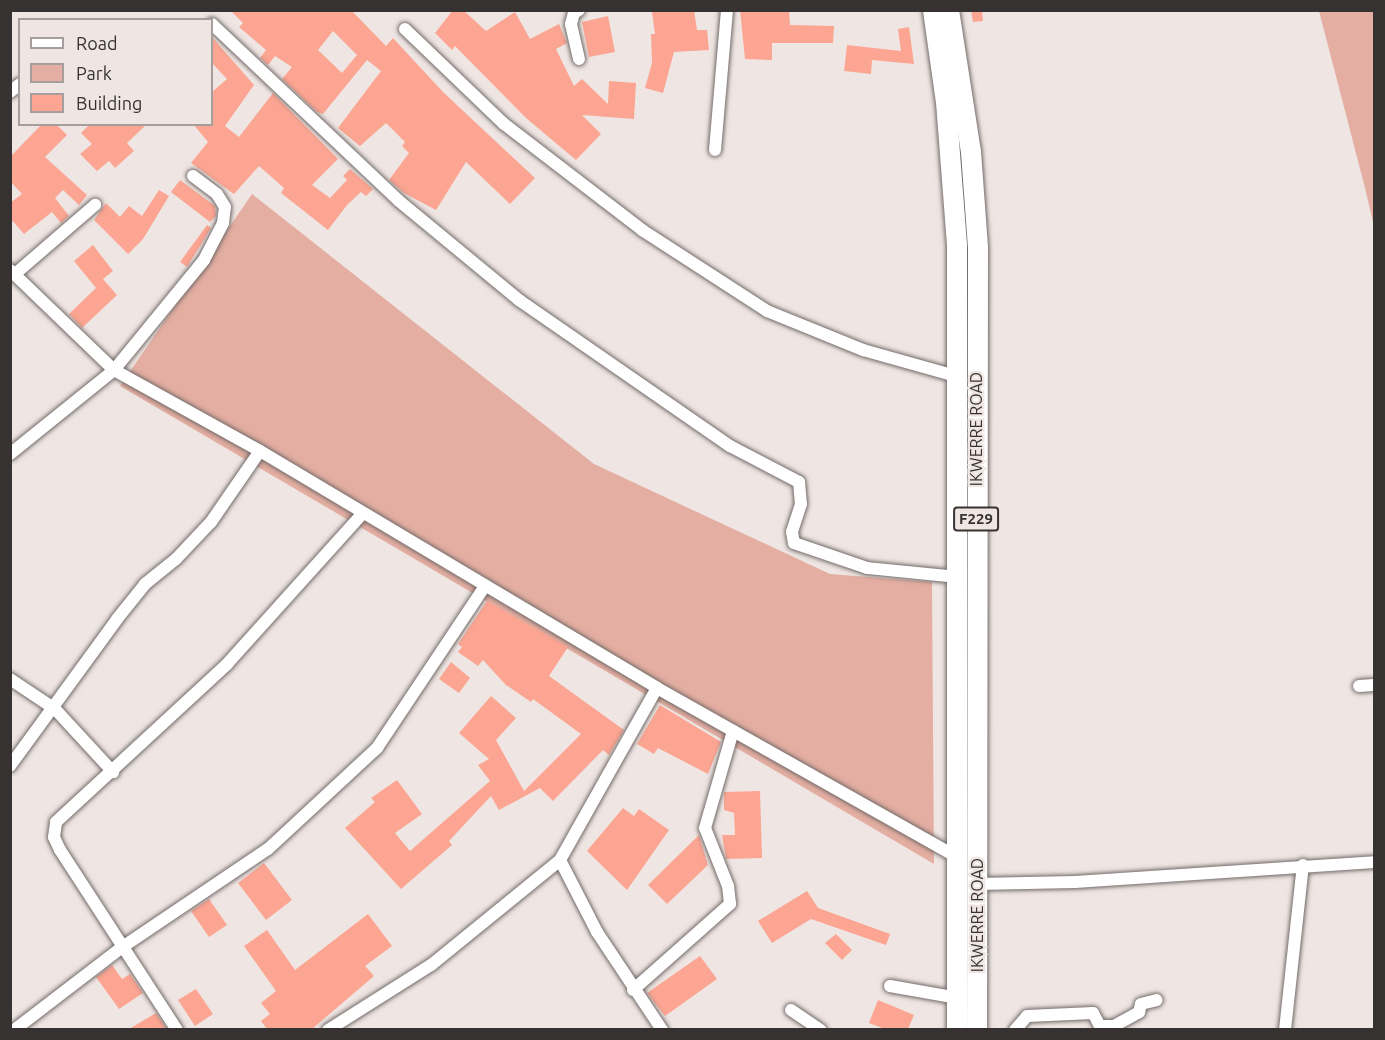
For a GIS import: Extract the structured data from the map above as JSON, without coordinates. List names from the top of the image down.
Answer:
{
  "streets": {
    "main road": ["IKWERRE ROAD", "F229"]
  },
  "legend": ["Road", "Park", "Building"]
}
